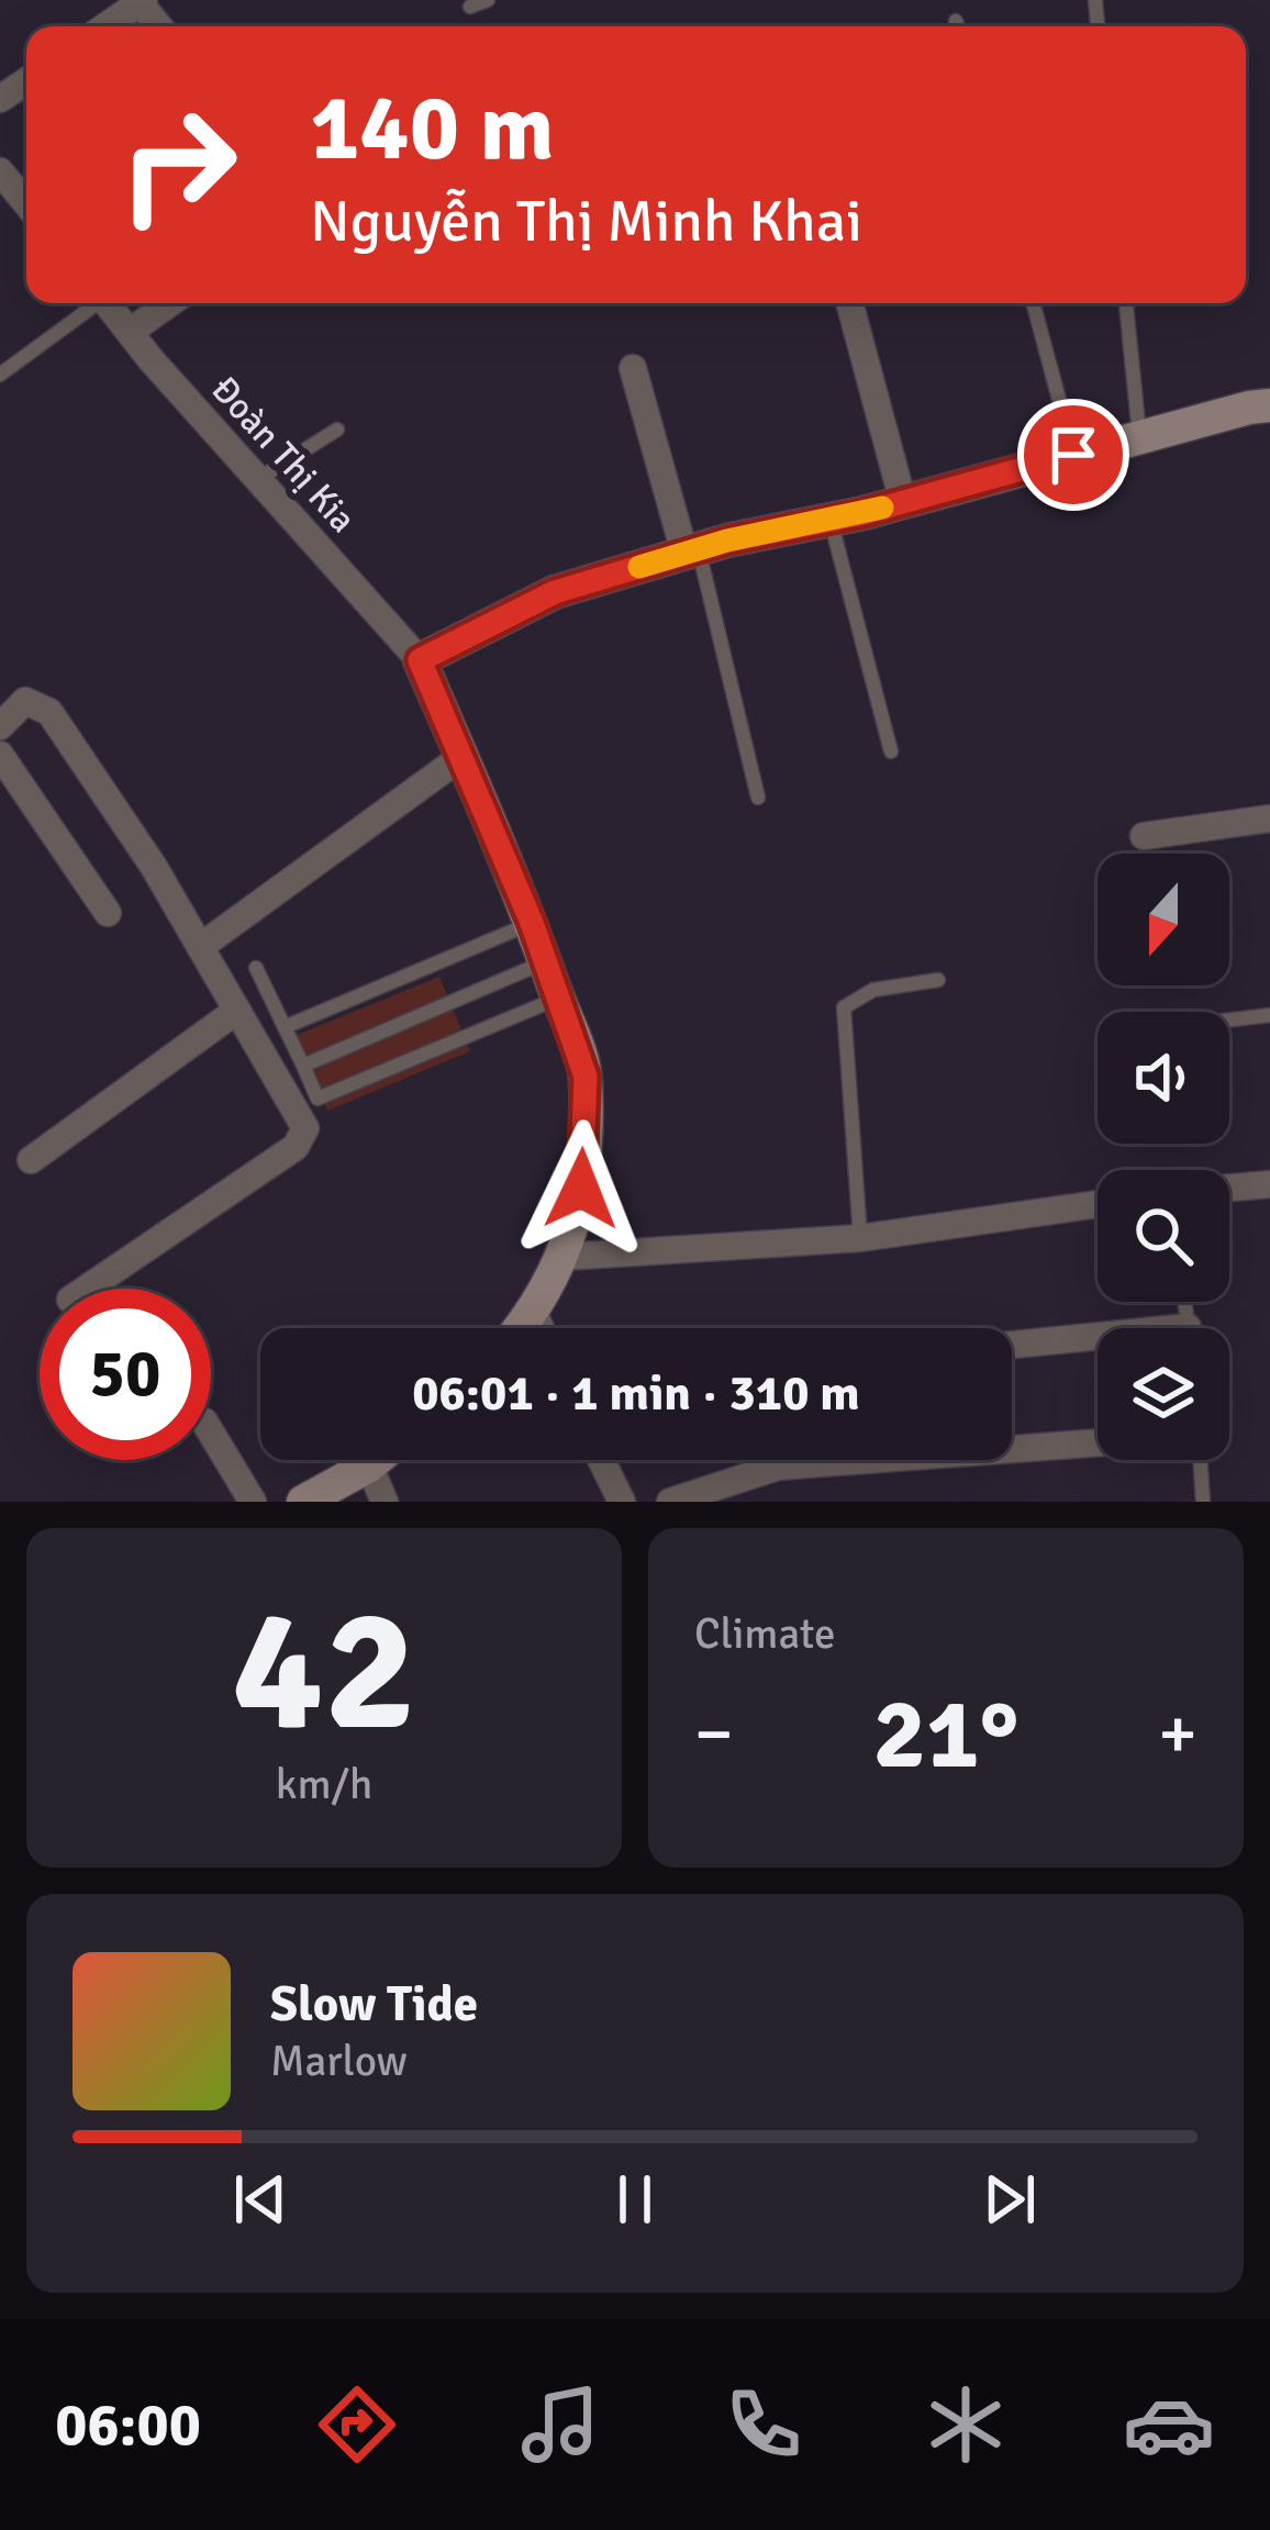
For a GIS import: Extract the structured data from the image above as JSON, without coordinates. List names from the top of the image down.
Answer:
{
  "streets": {
    "street": ["Đoàn Thị Kia"]
  },
  "north": "bottom",
  "page": {
    "turn": ["140 m", "Nguyễn Thị Minh Khai"],
    "limit": "50",
    "trip": "06:01 · 1 min · 310 m",
    "tile": [
      ["42", "km/h"],
      "Climate"
    ],
    "heat": ["−", "21°", "+"],
    "song": ["Slow Tide", "Marlow"],
    "tabs": "06:00"
  }
}
